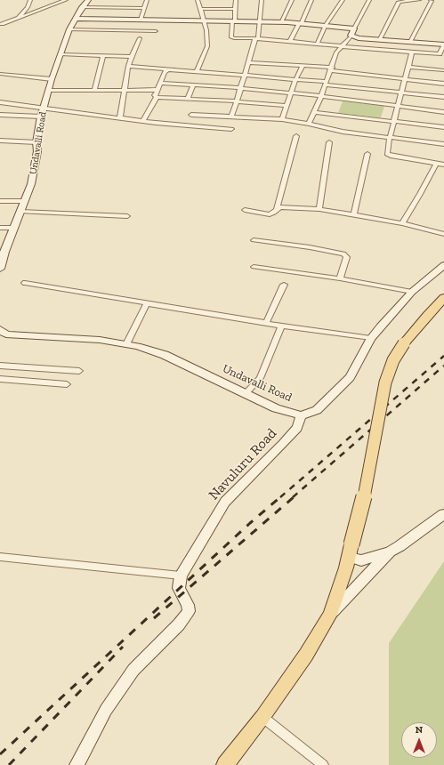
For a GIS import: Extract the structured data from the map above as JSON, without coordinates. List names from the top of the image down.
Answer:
{
  "streets": {
    "main road": ["Undavalli Road", "Navuluru Road"]
  },
  "crossings": [
    ["Undavalli Road", "Navuluru Road"]
  ],
  "north": "top"
}
